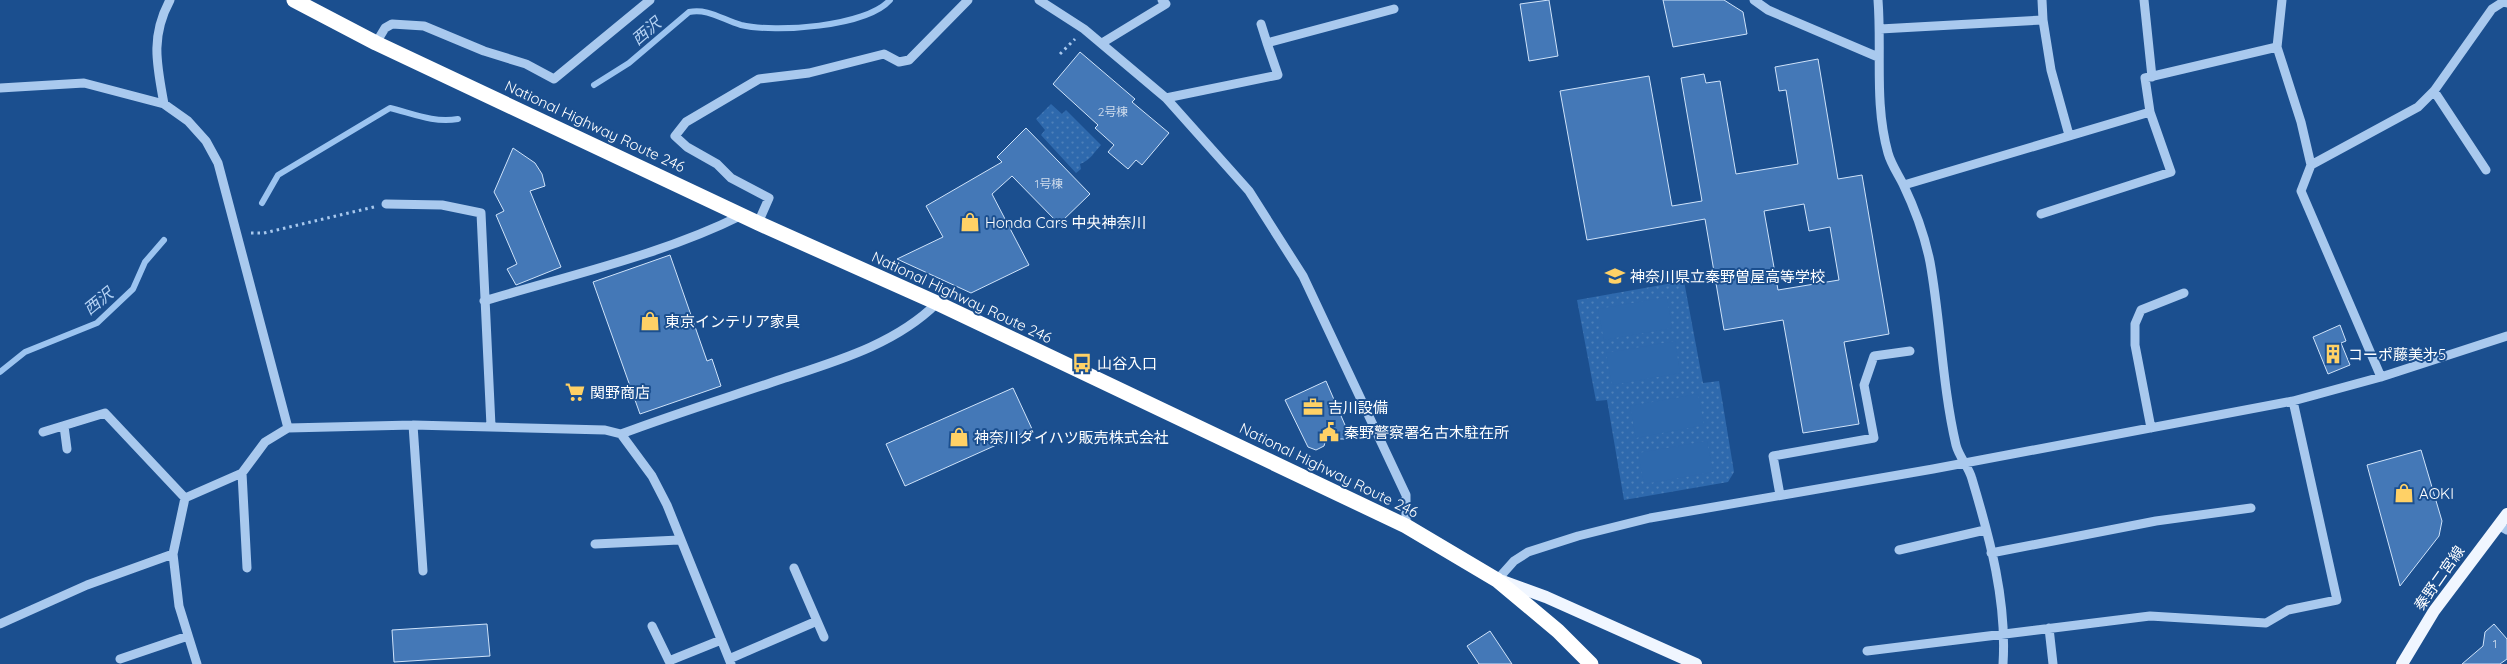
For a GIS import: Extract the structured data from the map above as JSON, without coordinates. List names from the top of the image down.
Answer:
{
  "streets": {
    "highway": ["National Highway Route 246"],
    "main road": ["秦野二宮線"]
  },
  "water": ["西沢"],
  "places": {
    "shop": [
      "Honda Cars 中央神奈川",
      "東京インテリア家具",
      "神奈川ダイハツ販売株式会社",
      "AOKI"
    ],
    "school or university": ["神奈川県立秦野曽屋高等学校"],
    "building": ["コーポ藤美㐧5"],
    "bus stop": ["山谷入口"],
    "supermarket": ["関野商店"],
    "office": ["吉川設備"],
    "public building": ["秦野警察署名古木駐在所"]
  },
  "house_numbers": ["2号棟", "1号棟", "1"]
}
